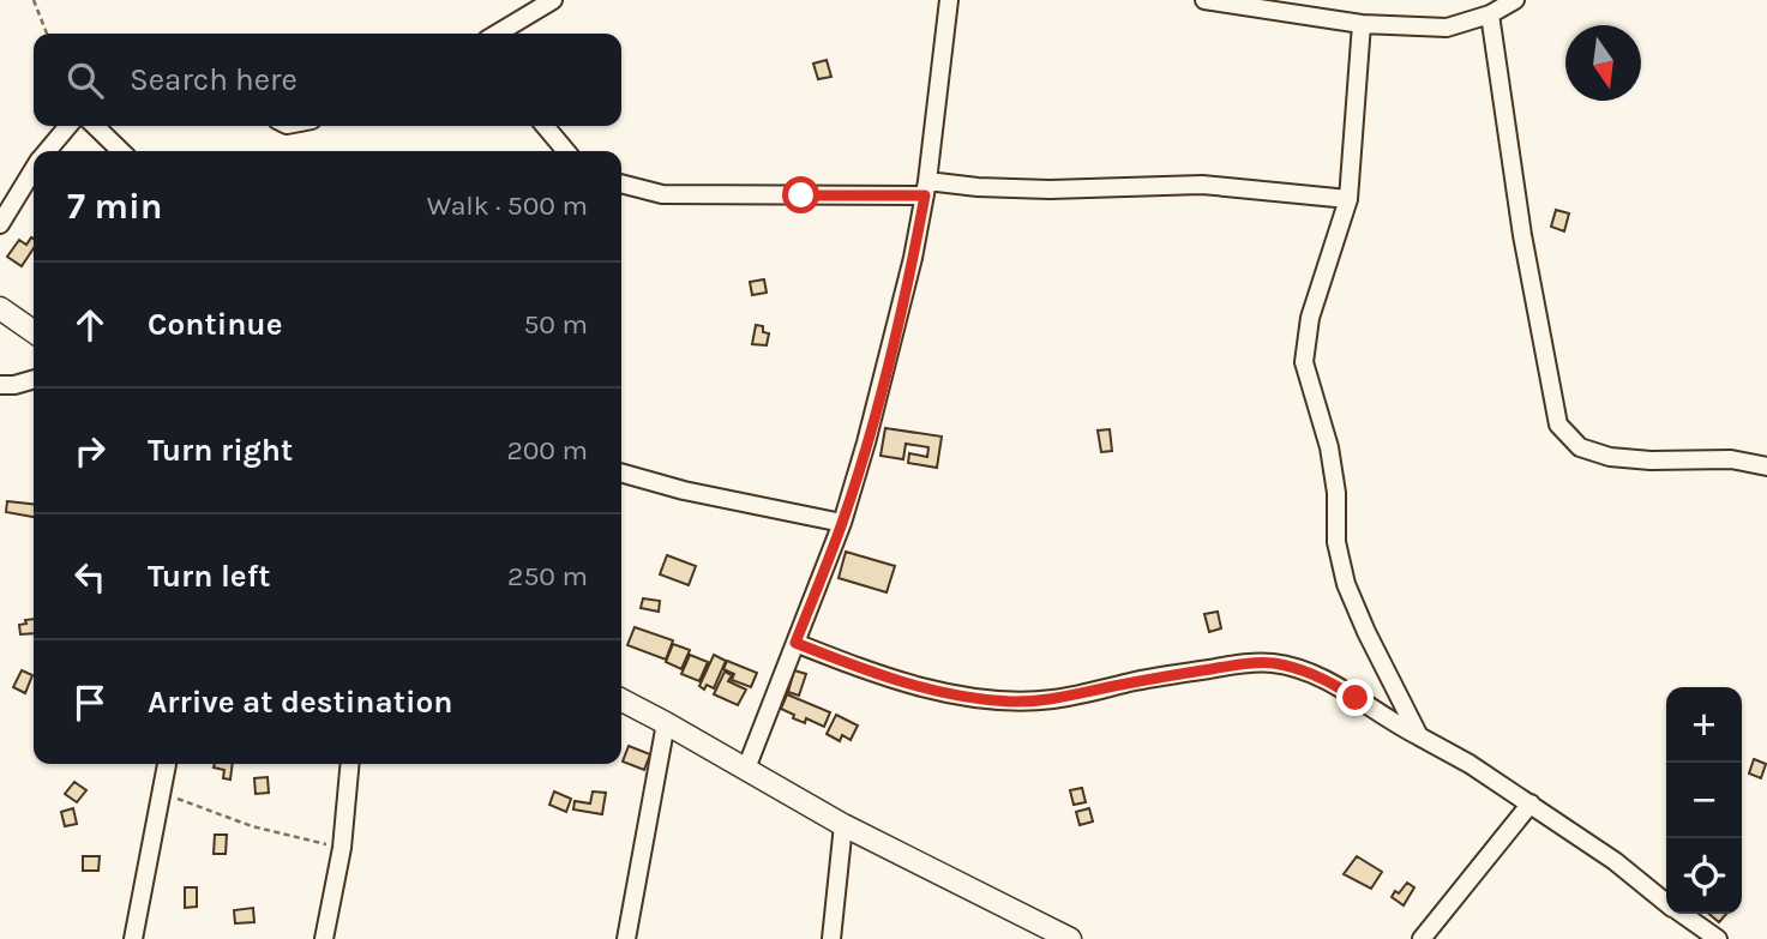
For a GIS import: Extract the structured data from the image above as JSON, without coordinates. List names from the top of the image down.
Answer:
{
  "north": "bottom",
  "page": {
    "search": "Search here",
    "heading": ["7 min", "Walk · 500 m"],
    "list": [
      ["Continue", "50 m"],
      ["Turn right", "200 m"],
      ["Turn left", "250 m"],
      "Arrive at destination"
    ],
    "map_buttons": ["+", "−"]
  }
}
